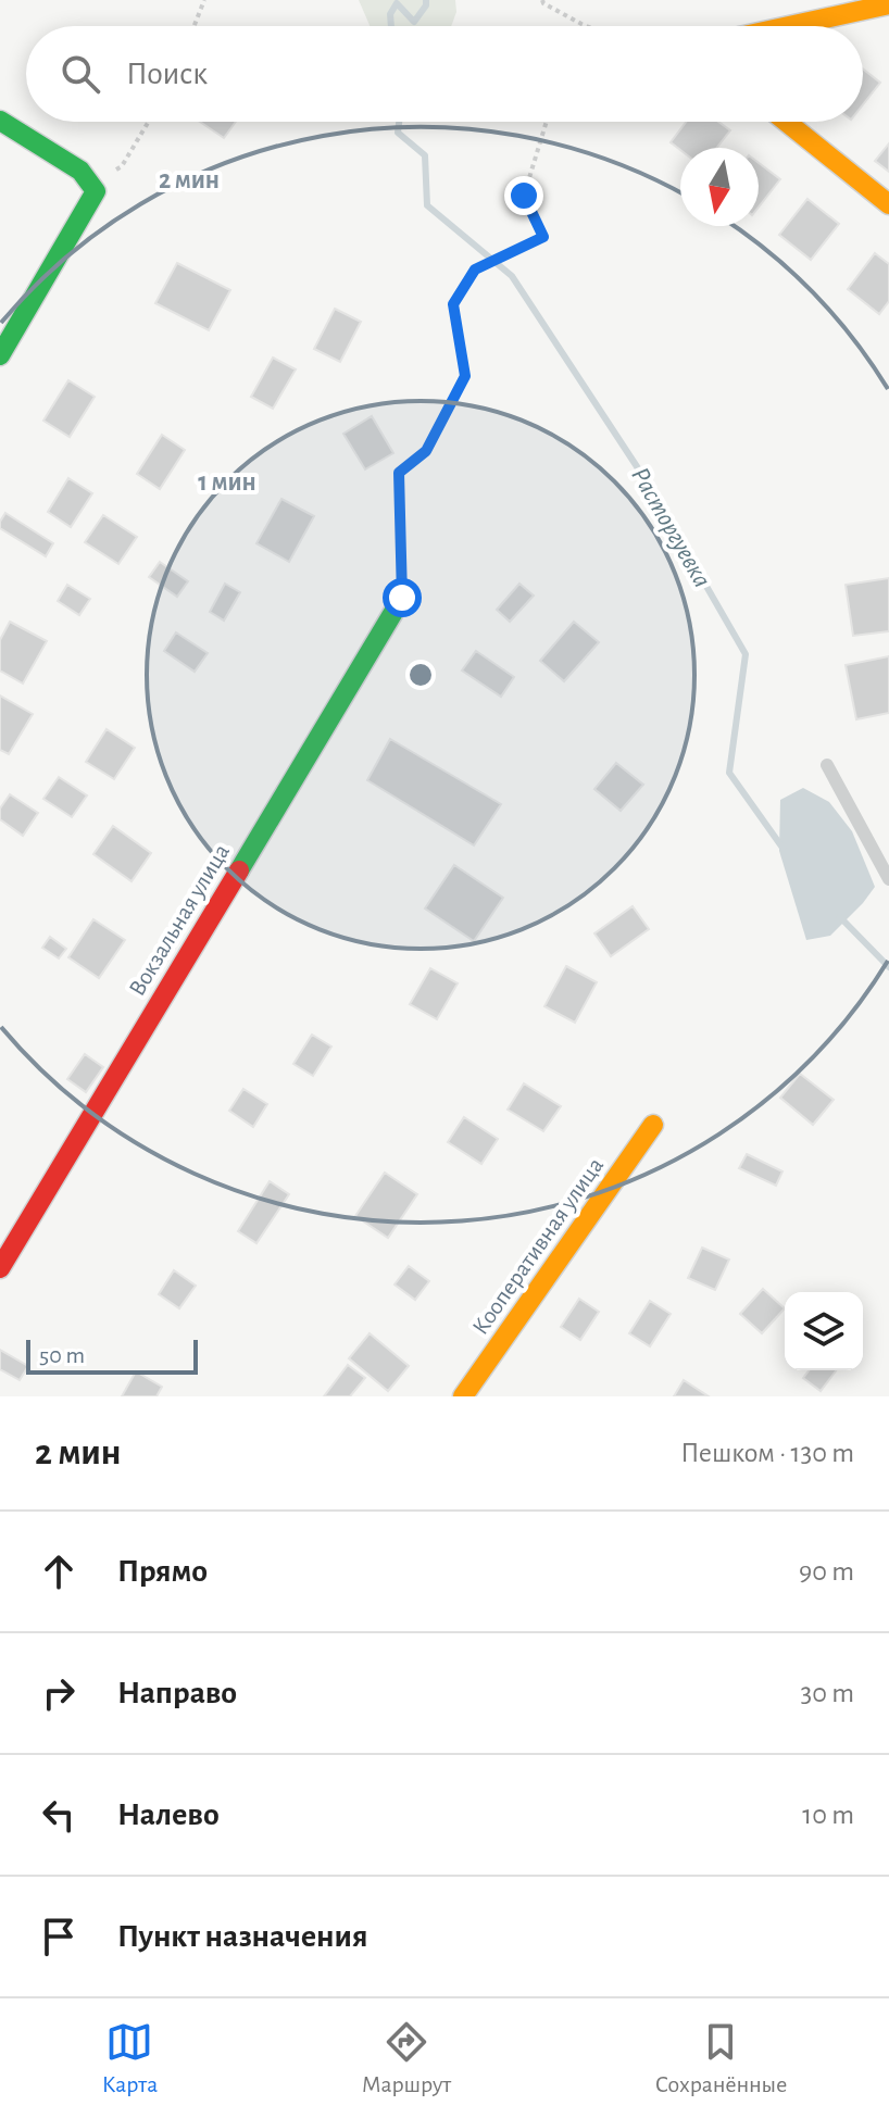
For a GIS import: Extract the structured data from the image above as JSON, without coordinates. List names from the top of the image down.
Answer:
{
  "streets": {
    "street": ["Вокзальная улица", "Кооперативная улица"]
  },
  "water": ["Расторгуевка"],
  "scale_bar": "50 m",
  "north": "bottom",
  "page": {
    "search": "Поиск",
    "scale": "50 m",
    "heading": ["2 мин", "Пешком · 130 m"],
    "list": [
      ["Прямо", "90 m"],
      ["Направо", "30 m"],
      ["Налево", "10 m"],
      "Пункт назначения"
    ],
    "nav": ["Карта", "Маршрут", "Сохранённые"]
  },
  "rings": ["2 мин", "1 мин"]
}
